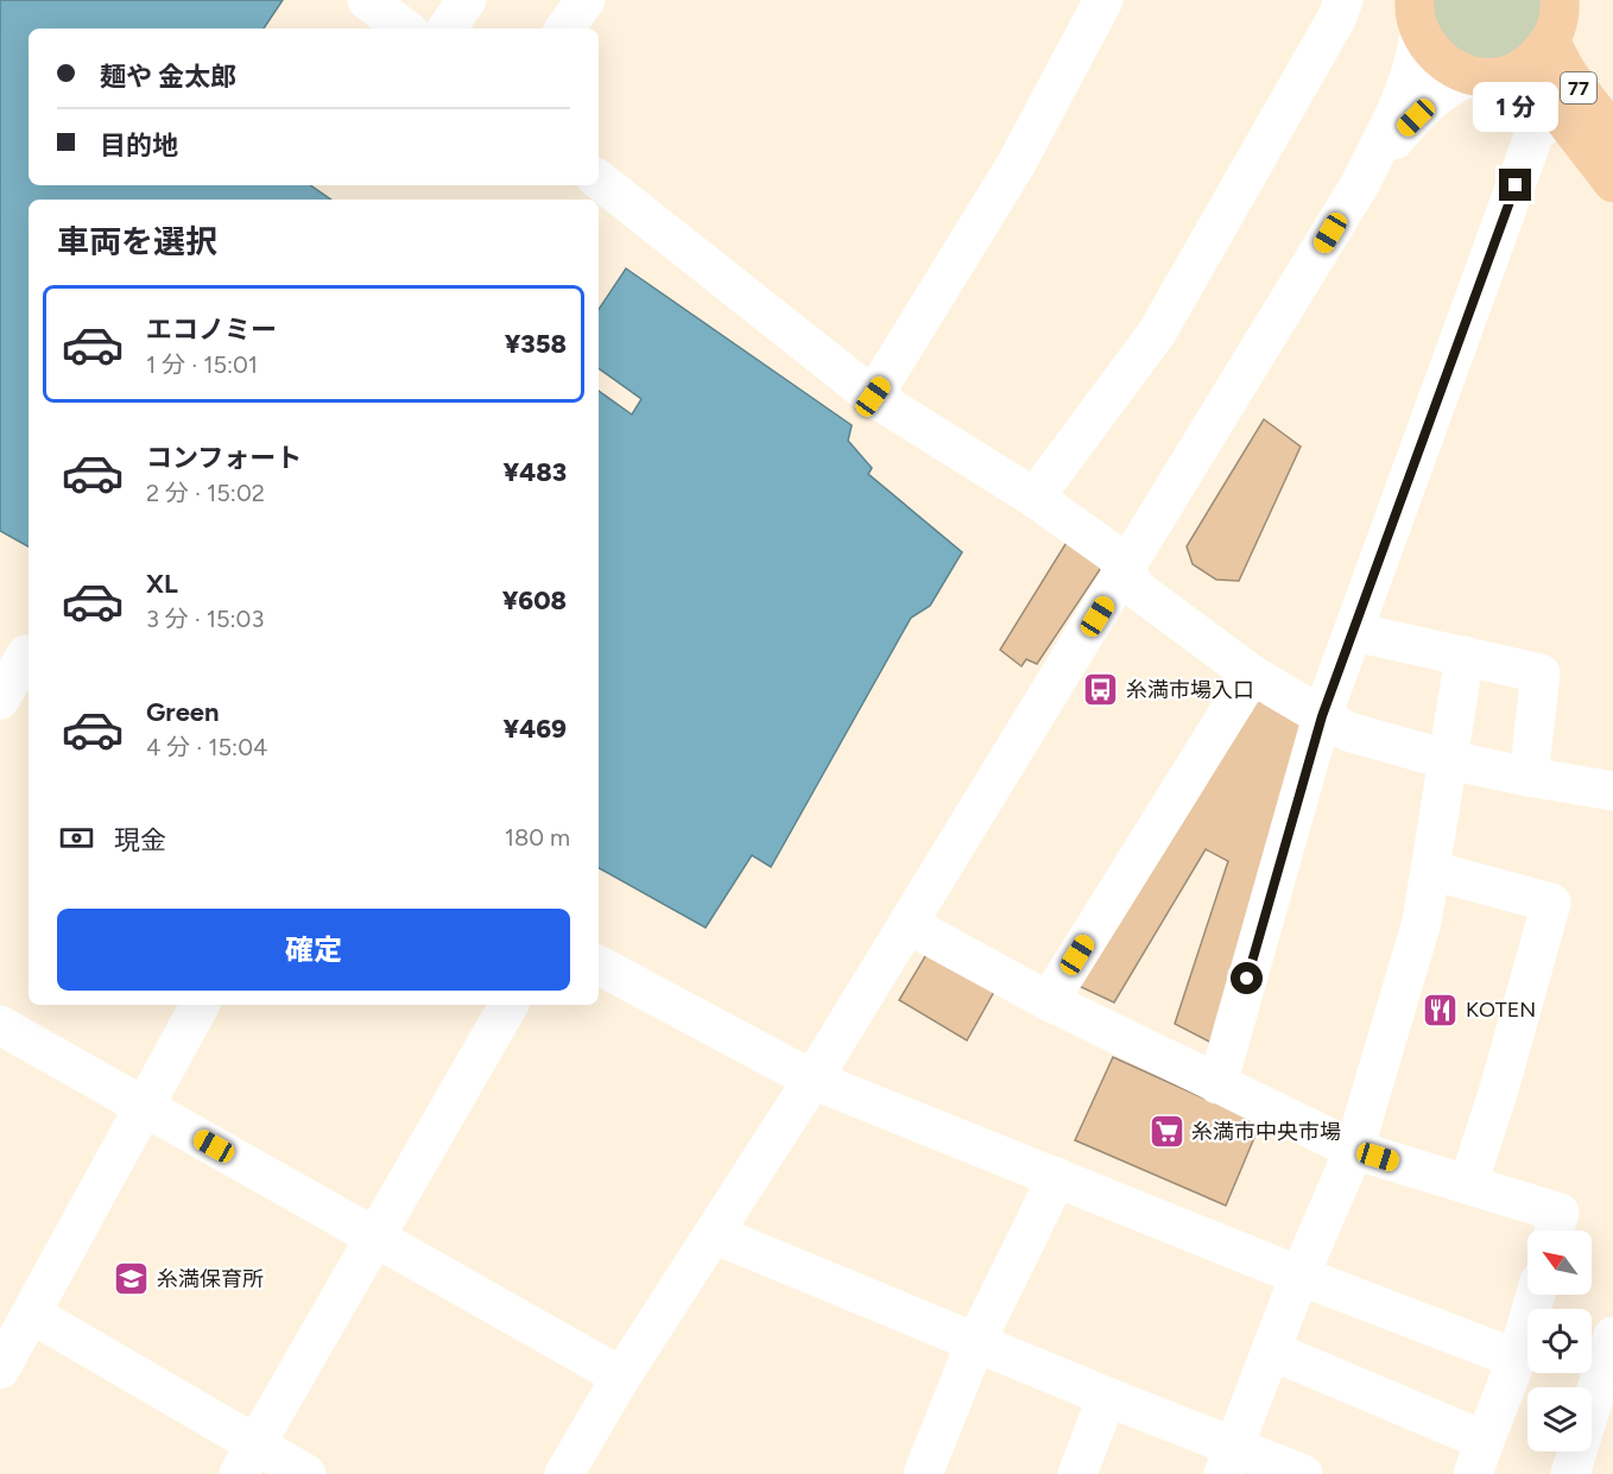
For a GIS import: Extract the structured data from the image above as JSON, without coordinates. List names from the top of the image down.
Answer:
{
  "streets": {
    "main road": ["77"]
  },
  "places": {
    "bus stop": ["糸満市場入口"],
    "restaurant": ["KOTEN"],
    "supermarket": ["糸満市中央市場"],
    "school or university": ["糸満保育所"]
  },
  "north": "top left",
  "page": {
    "banner": ["麺や 金太郎", "目的地"],
    "bubble": "1 分",
    "heading": "車両を選択",
    "list": [
      {
        "name": "エコノミー",
        "note": "1 分 · 15:01",
        "value": "¥358"
      },
      {
        "name": "コンフォート",
        "note": "2 分 · 15:02",
        "value": "¥483"
      },
      {
        "name": "XL",
        "note": "3 分 · 15:03",
        "value": "¥608"
      },
      {
        "name": "Green",
        "note": "4 分 · 15:04",
        "value": "¥469"
      }
    ],
    "pay": ["現金", "180 m"],
    "buttons": "確定"
  }
}
